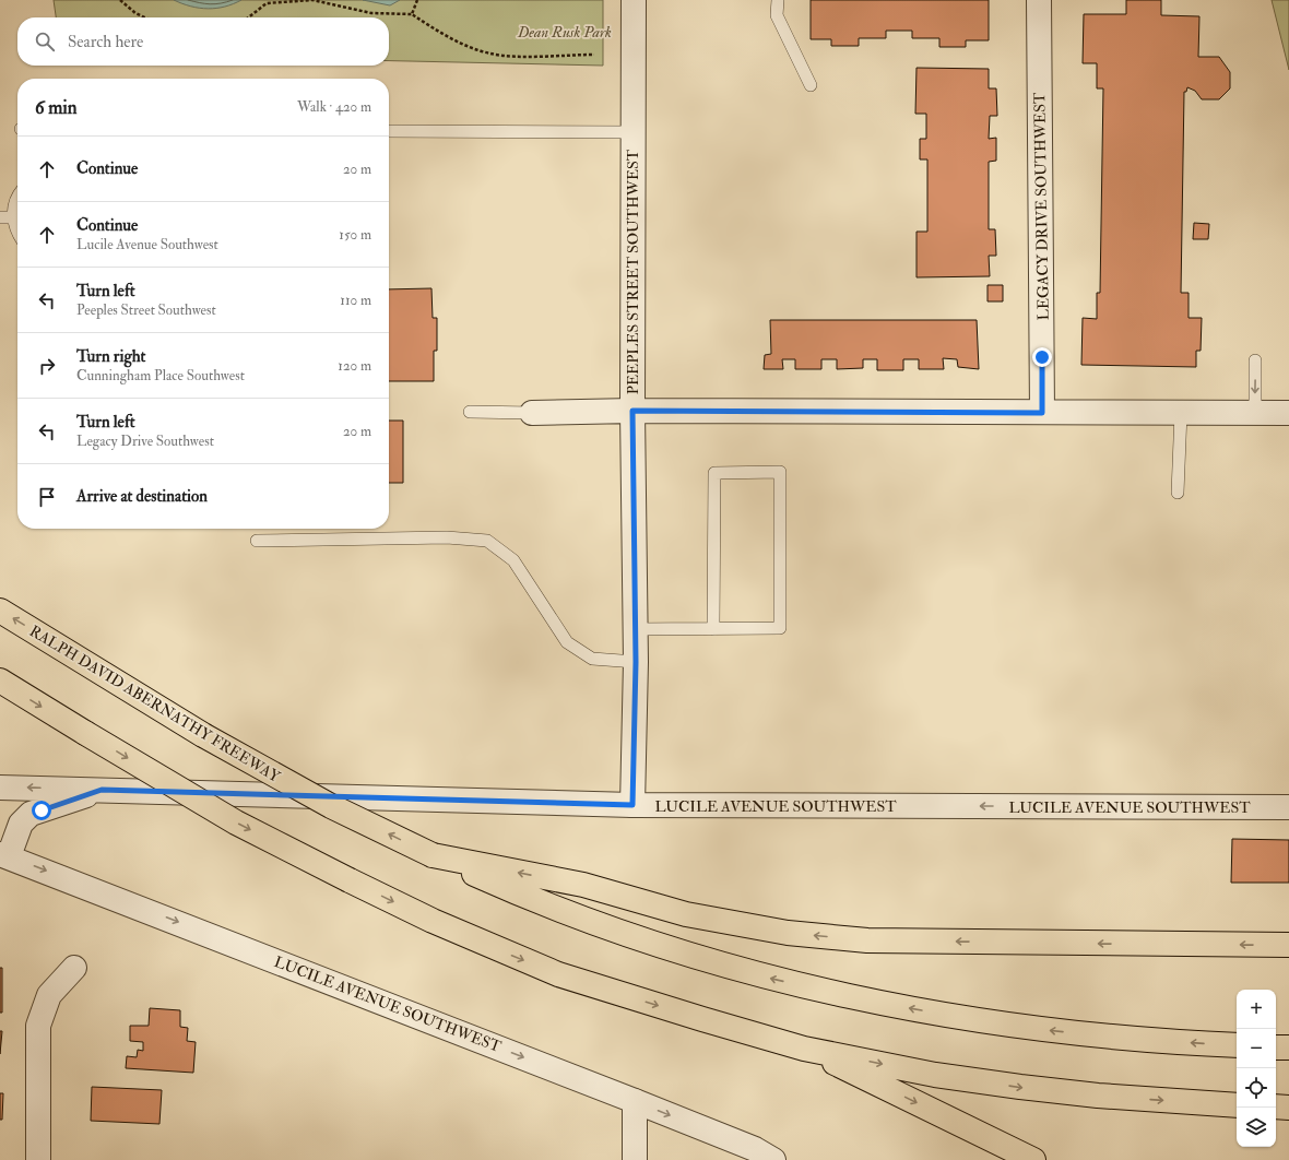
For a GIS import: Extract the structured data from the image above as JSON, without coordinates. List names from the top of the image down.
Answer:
{
  "streets": {
    "highway": ["RALPH DAVID ABERNATHY FREEWAY"],
    "street": ["LEGACY DRIVE SOUTHWEST", "PEEPLES STREET SOUTHWEST", "LUCILE AVENUE SOUTHWEST"]
  },
  "crossings": [
    ["PEEPLES STREET SOUTHWEST", "LUCILE AVENUE SOUTHWEST"]
  ],
  "parks": ["Dean Rusk Park"],
  "page": {
    "search": "Search here",
    "heading": ["6 min", "Walk · 420 m"],
    "list": [
      ["Continue", "20 m"],
      ["Continue", "Lucile Avenue Southwest", "150 m"],
      ["Turn left", "Peeples Street Southwest", "110 m"],
      ["Turn right", "Cunningham Place Southwest", "120 m"],
      ["Turn left", "Legacy Drive Southwest", "20 m"],
      "Arrive at destination"
    ],
    "map_buttons": ["+", "−"]
  }
}
